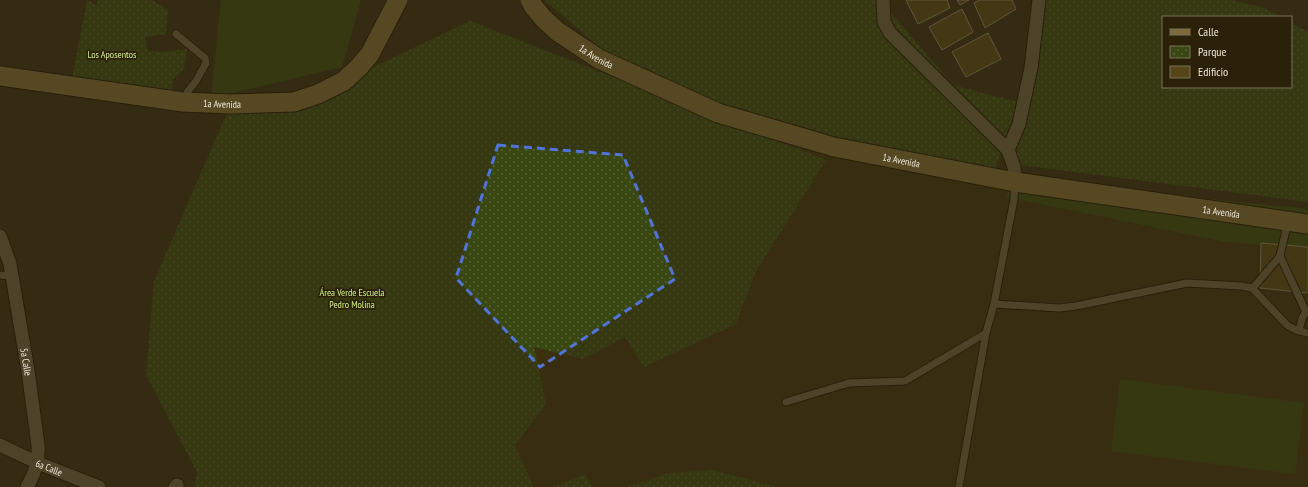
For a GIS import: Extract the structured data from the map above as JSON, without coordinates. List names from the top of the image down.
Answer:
{
  "streets": {
    "main road": ["1a Avenida"],
    "street": ["5a Calle", "6a Calle"]
  },
  "crossings": [
    ["5a Calle", "6a Calle"]
  ],
  "parks": ["Los Aposentos", "Área Verde Escuela Pedro Molina"],
  "legend": ["Calle", "Parque", "Edificio"]
}
